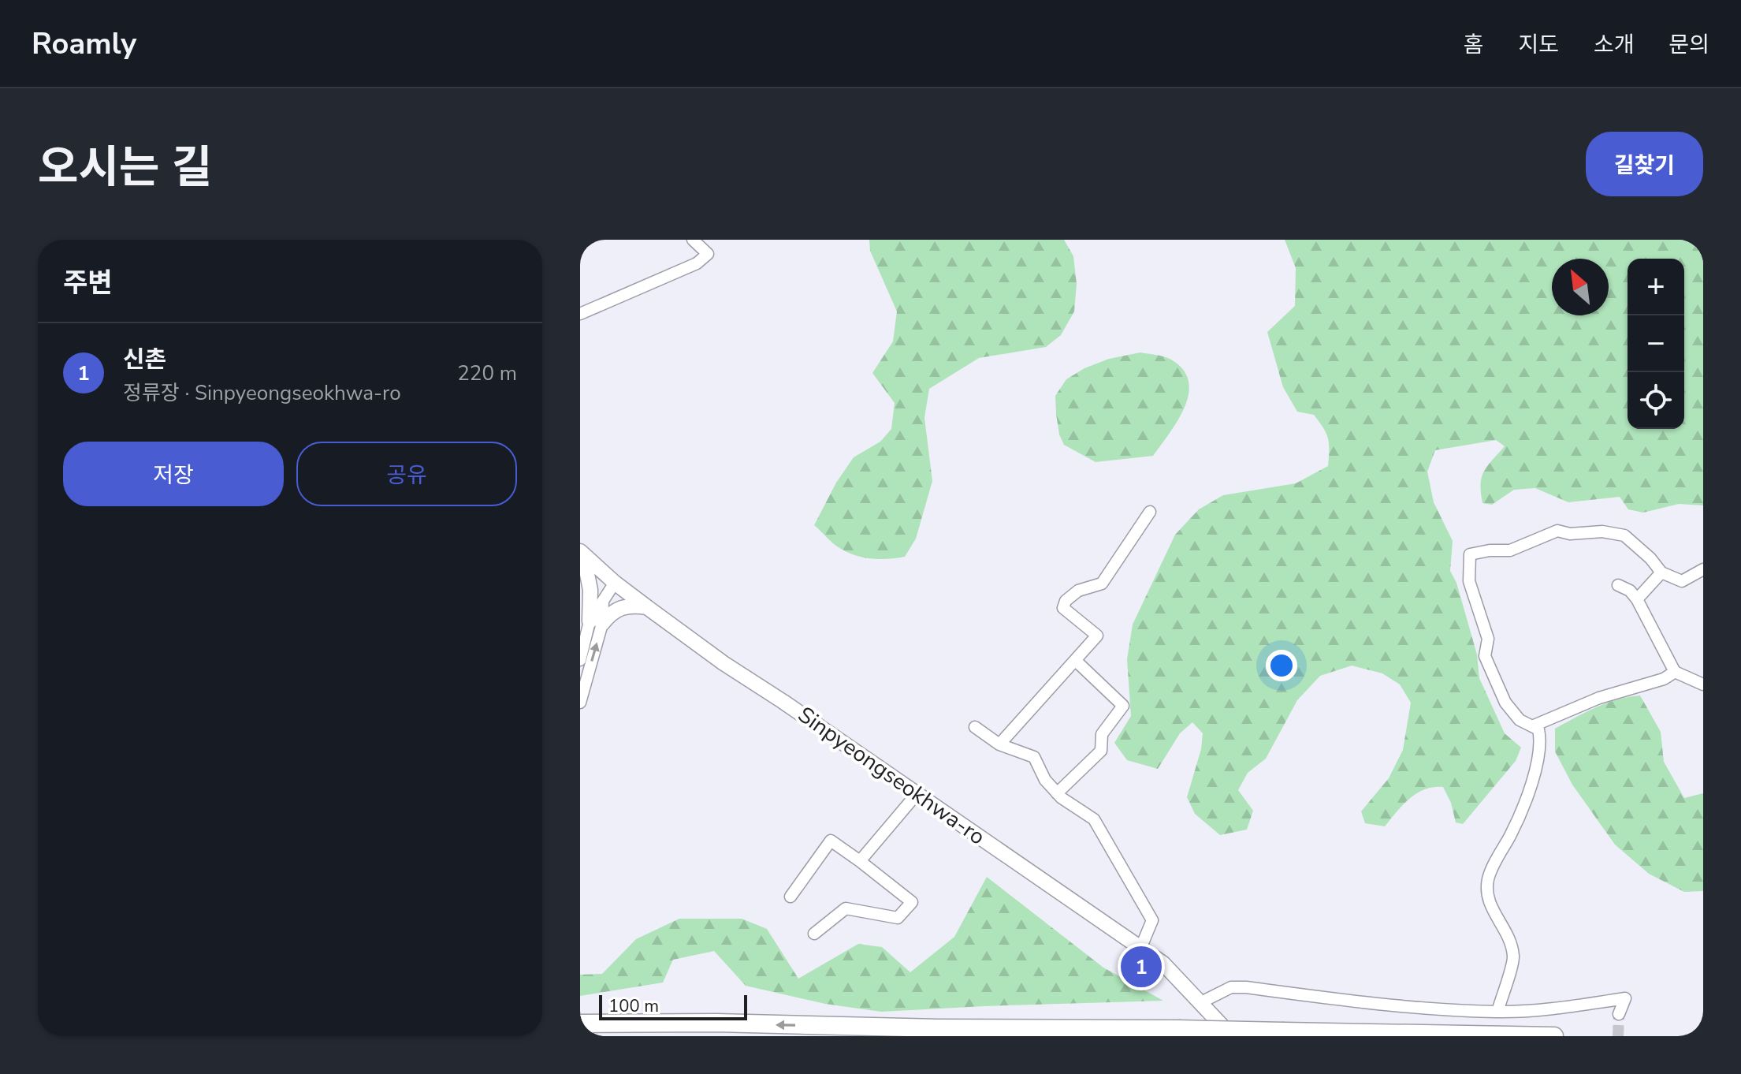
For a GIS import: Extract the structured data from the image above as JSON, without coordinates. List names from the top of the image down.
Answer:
{
  "streets": {
    "main road": ["Sinpyeongseokhwa-ro"]
  },
  "scale_bar": "100 m",
  "north": "top left",
  "page": {
    "header": "Roamly",
    "nav": [
      "홈",
      "지도",
      "소개",
      "문의"
    ],
    "title": "오시는 길",
    "buttons": [
      "길찾기",
      ["저장", "공유"]
    ],
    "heading": "주변",
    "map_buttons": ["+", "−"],
    "list": [
      {
        "mark": "1",
        "name": "신촌",
        "note": "정류장 · Sinpyeongseokhwa-ro",
        "value": "220 m"
      }
    ],
    "pins": "1",
    "scale": "100 m"
  }
}
